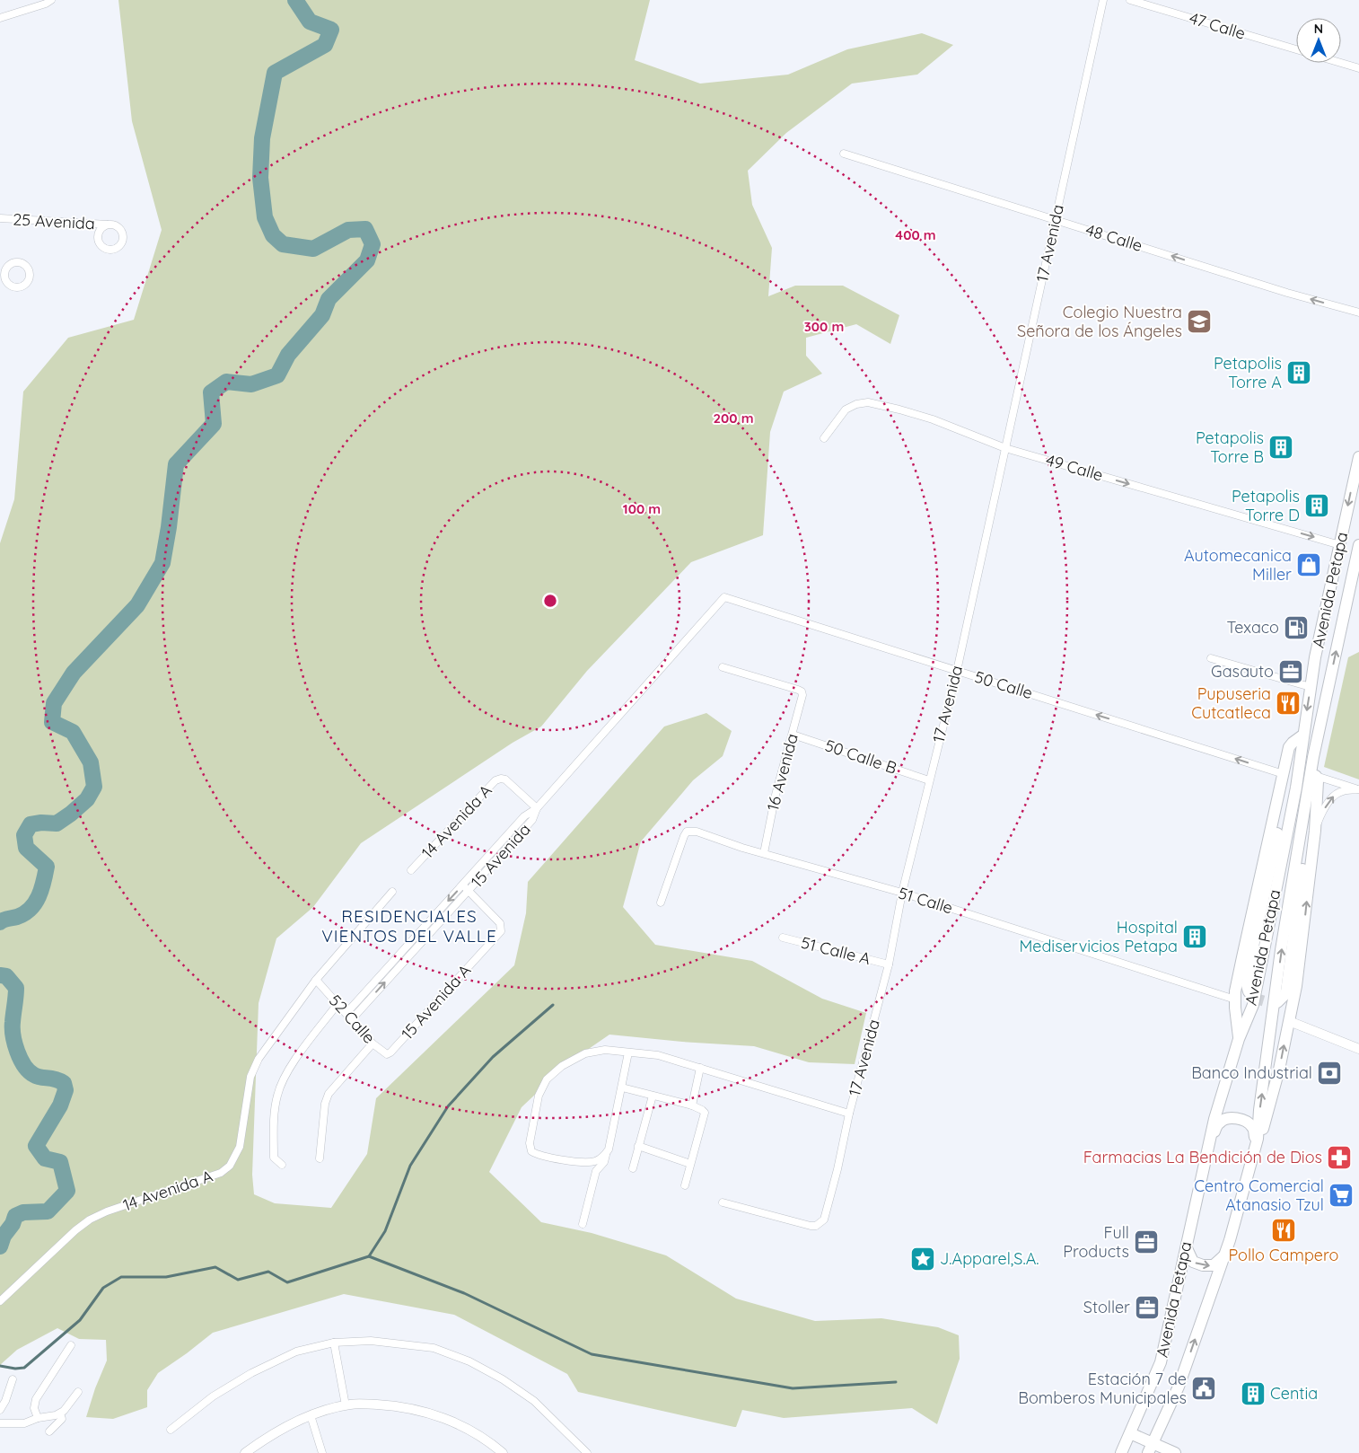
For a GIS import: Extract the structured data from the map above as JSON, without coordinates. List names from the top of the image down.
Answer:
{
  "streets": {
    "main road": ["Avenida Petapa"],
    "street": [
      "47 Calle",
      "25 Avenida",
      "48 Calle",
      "17 Avenida",
      "49 Calle",
      "50 Calle",
      "50 Calle B",
      "16 Avenida",
      "14 Avenida A",
      "15 Avenida",
      "51 Calle",
      "51 Calle A",
      "15 Avenida A",
      "52 Calle"
    ]
  },
  "crossings": [
    ["48 Calle", "17 Avenida"],
    ["17 Avenida", "49 Calle"],
    ["17 Avenida", "50 Calle"],
    ["17 Avenida", "50 Calle B"],
    ["17 Avenida", "51 Calle"],
    ["17 Avenida", "51 Calle A"],
    ["49 Calle", "Avenida Petapa"],
    ["50 Calle", "15 Avenida"],
    ["50 Calle B", "16 Avenida"],
    ["16 Avenida", "51 Calle"],
    ["14 Avenida A", "15 Avenida"],
    ["14 Avenida A", "52 Calle"],
    ["15 Avenida", "15 Avenida A"],
    ["15 Avenida", "52 Calle"],
    ["15 Avenida A", "52 Calle"]
  ],
  "one_way": ["48 Calle", "49 Calle", "50 Calle"],
  "districts": ["RESIDENCIALES VIENTOS DEL VALLE"],
  "places": {
    "school or university": ["Colegio Nuestra Señora de los Ángeles"],
    "building": [
      "Petapolis Torre A",
      "Petapolis Torre B",
      "Petapolis Torre D",
      "Hospital Mediservicios Petapa",
      "Centia"
    ],
    "shop": ["Automecanica Miller"],
    "fuel station": ["Texaco"],
    "office": ["Gasauto", "Full Products", "Stoller"],
    "restaurant": ["Pupuseria Cutcatleca", "Pollo Campero"],
    "bank": ["Banco Industrial"],
    "pharmacy": ["Farmacias La Bendición de Dios"],
    "supermarket": ["Centro Comercial Atanasio Tzul"],
    "place": ["J.Apparel,S.A."],
    "public building": ["Estación 7 de Bomberos Municipales"]
  },
  "north": "top",
  "rings": [
    "400 m",
    "300 m",
    "200 m",
    "100 m"
  ]
}
